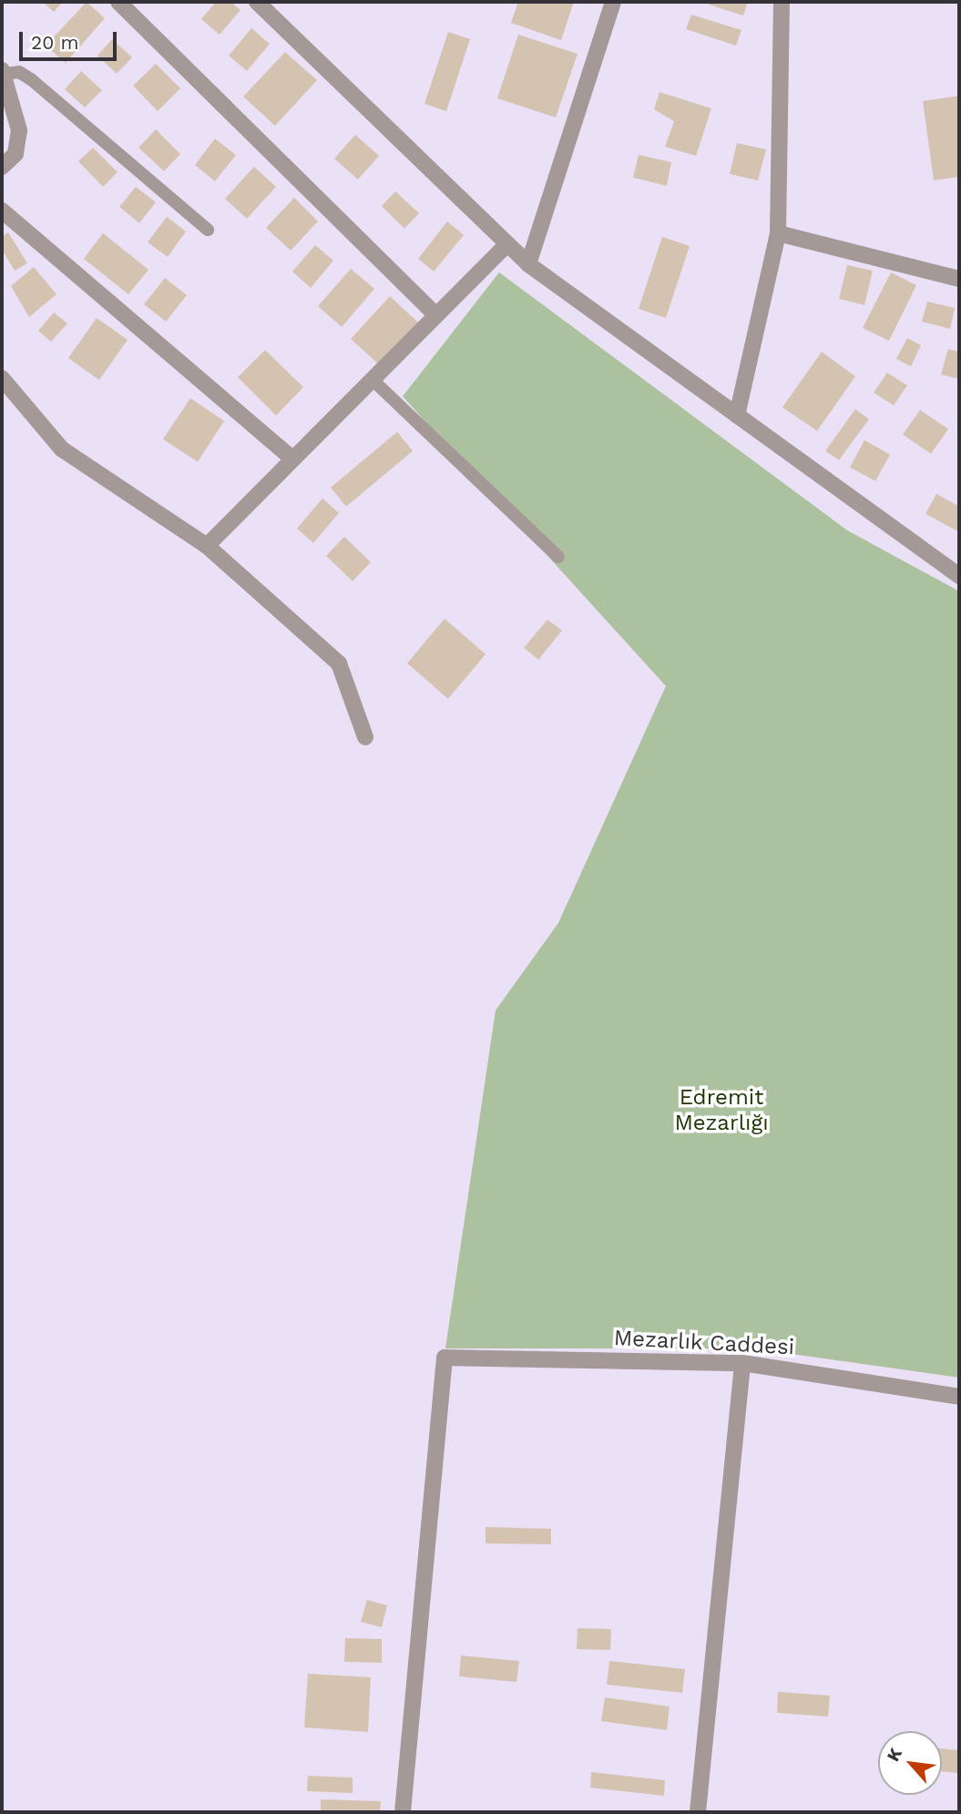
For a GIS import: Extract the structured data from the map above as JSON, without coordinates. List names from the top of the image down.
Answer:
{
  "streets": {
    "street": ["Mezarlık Caddesi"]
  },
  "parks": ["Edremit Mezarlığı"],
  "scale_bar": "20 m",
  "north": "top left"
}
